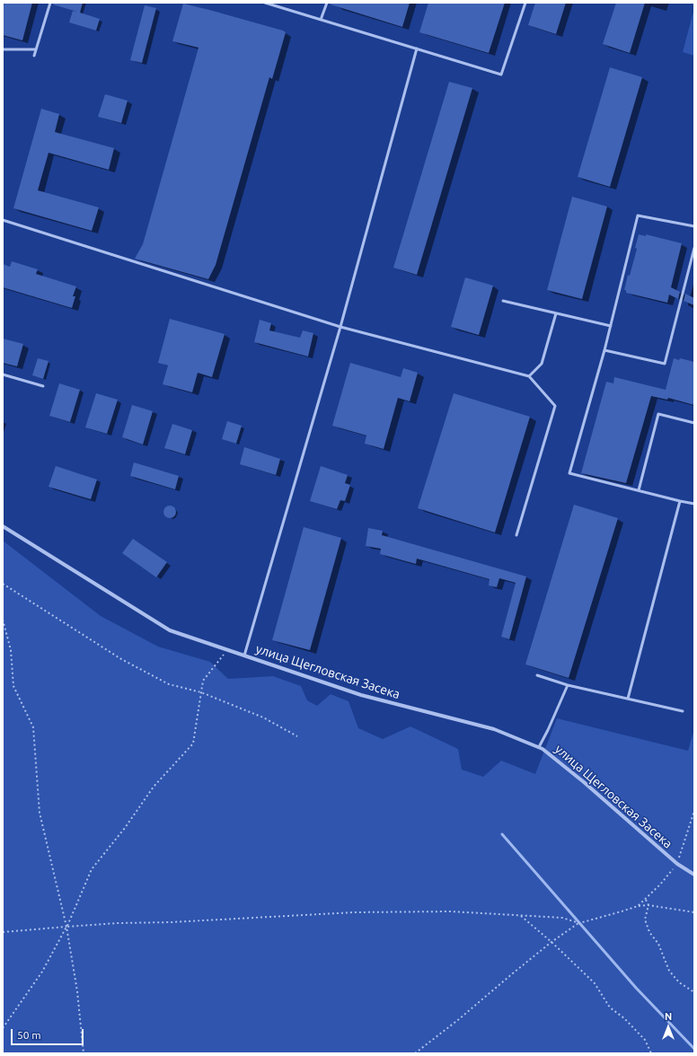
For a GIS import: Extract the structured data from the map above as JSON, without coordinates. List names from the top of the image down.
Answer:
{
  "streets": {
    "street": ["улица Щегловская Засека"]
  },
  "scale_bar": "50 m",
  "north": "top"
}
